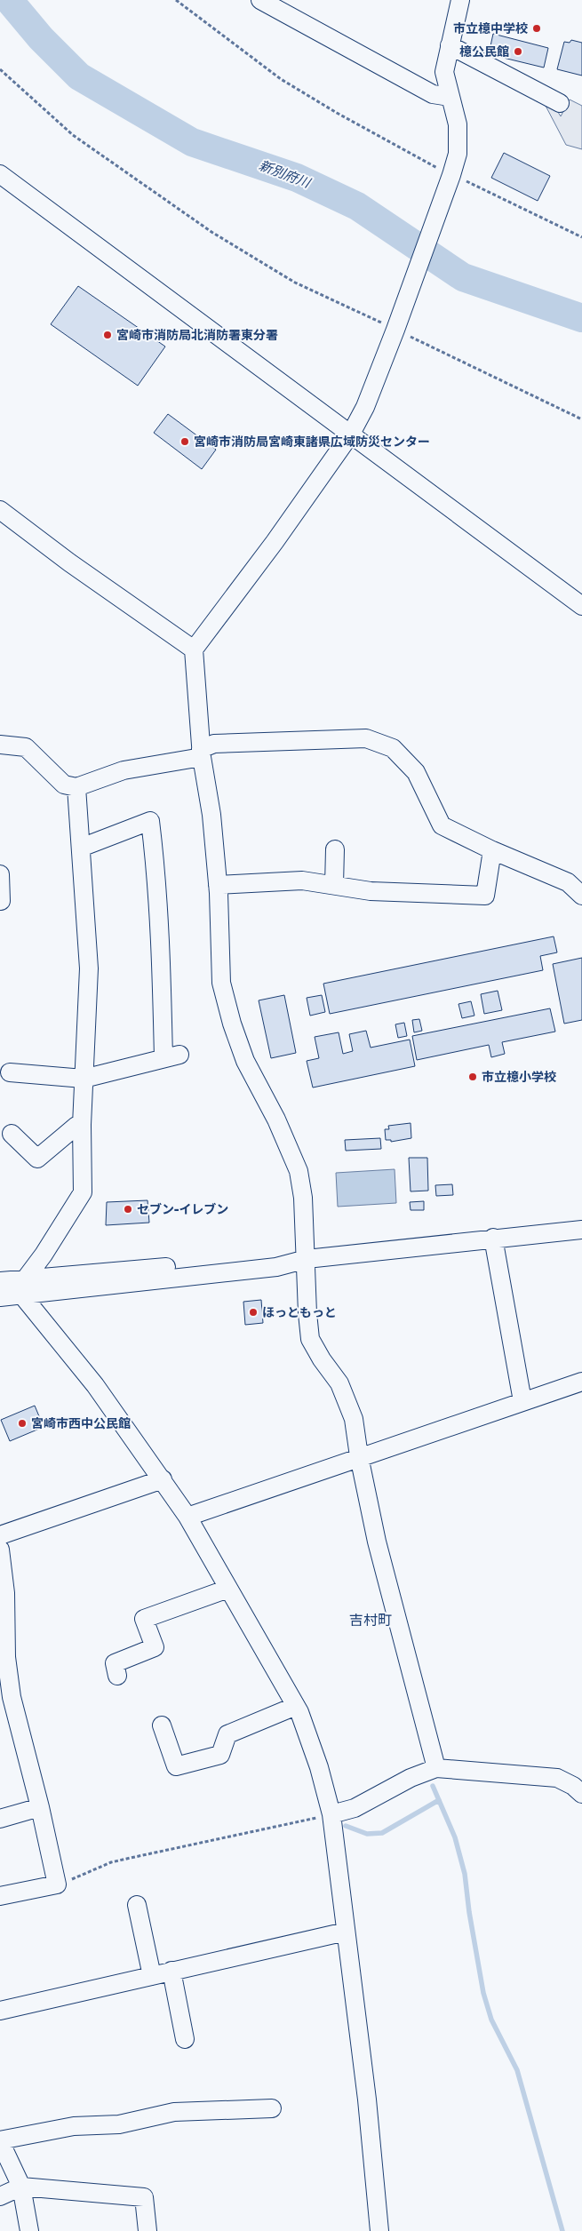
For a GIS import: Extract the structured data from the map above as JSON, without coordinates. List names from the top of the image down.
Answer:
{
  "districts": ["吉村町"],
  "water": ["新別府川"],
  "places": [
    "市立檍中学校",
    "檍公民館",
    "宮崎市消防局北消防署東分署",
    "宮崎市消防局宮崎東諸県広域防災センター",
    "市立檍小学校",
    "セブン-イレブン",
    "ほっともっと",
    "宮崎市西中公民館"
  ]
}
